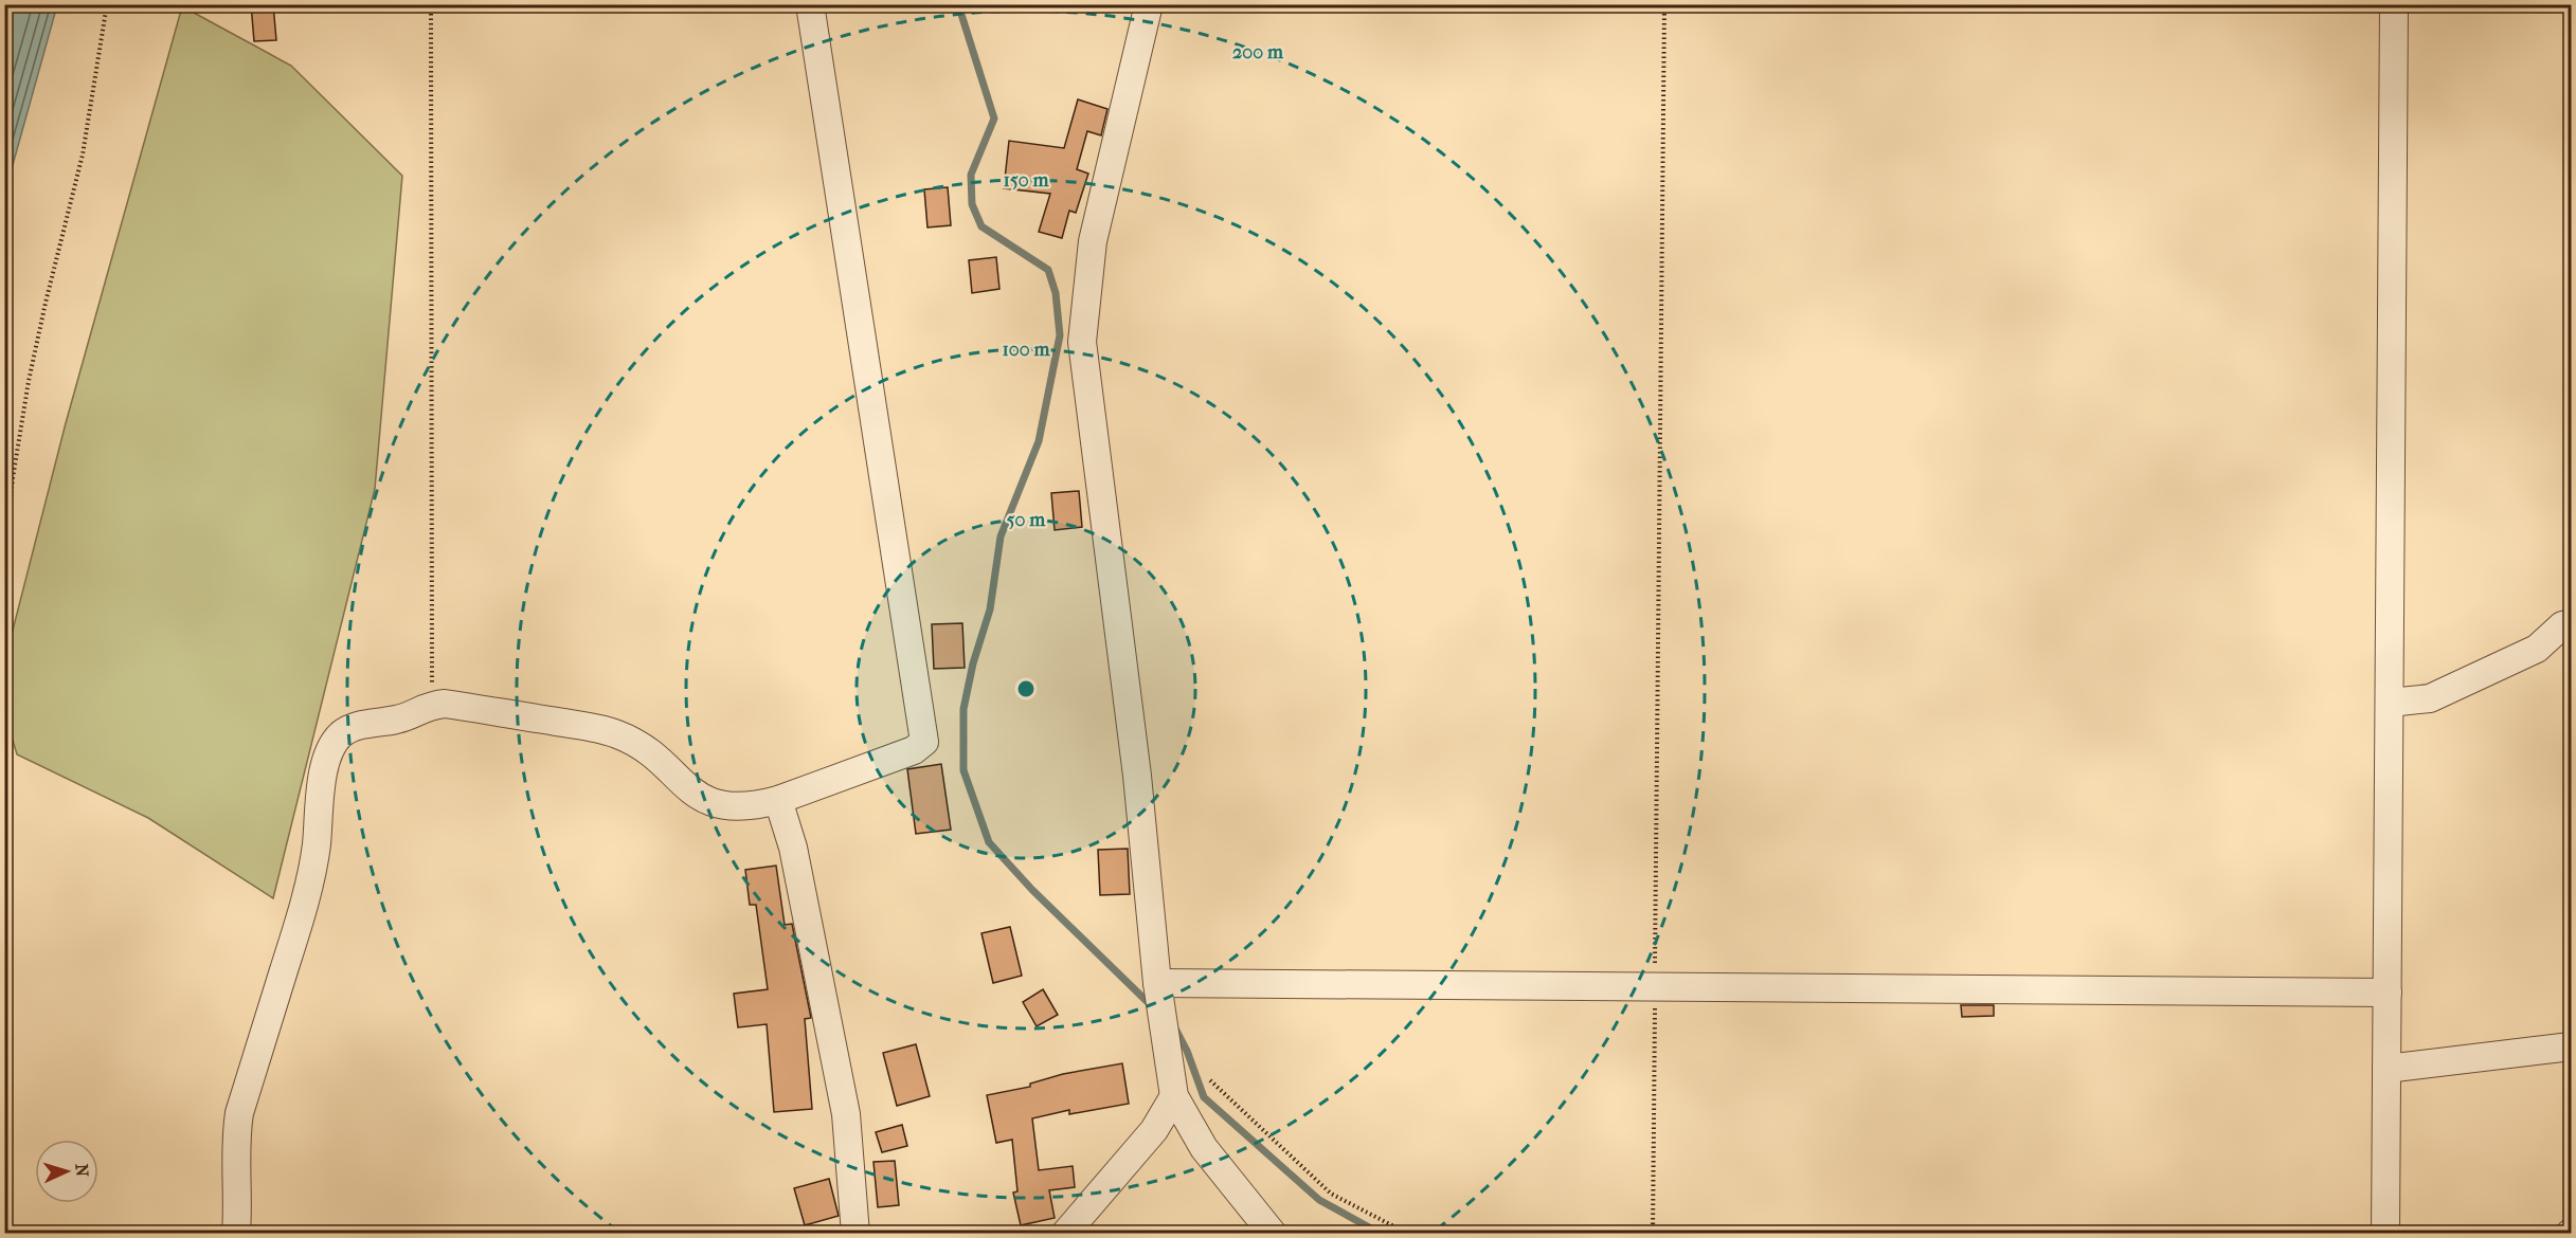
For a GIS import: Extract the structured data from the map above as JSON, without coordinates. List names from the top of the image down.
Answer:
{
  "north": "right",
  "rings": [
    "200 m",
    "150 m",
    "100 m",
    "50 m"
  ]
}
